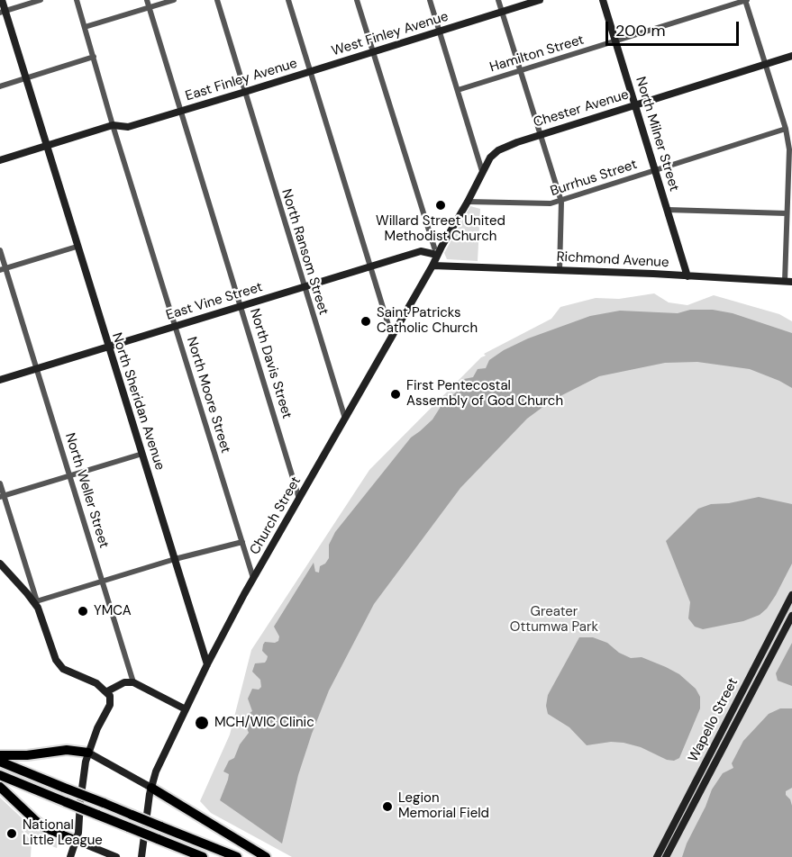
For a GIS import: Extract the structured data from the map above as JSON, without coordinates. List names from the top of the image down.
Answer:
{
  "streets": {
    "main road": [
      "West Finley Avenue",
      "East Finley Avenue",
      "Chester Avenue",
      "North Milner Street",
      "Richmond Avenue",
      "East Vine Street",
      "North Sheridan Avenue",
      "Church Street",
      "Wapello Street"
    ],
    "street": [
      "Hamilton Street",
      "Burrhus Street",
      "North Ransom Street",
      "North Davis Street",
      "North Moore Street",
      "North Weller Street"
    ]
  },
  "crossings": [
    ["West Finley Avenue", "East Finley Avenue"],
    ["Hamilton Street", "North Milner Street"],
    ["East Finley Avenue", "North Ransom Street"],
    ["East Finley Avenue", "North Davis Street"],
    ["Chester Avenue", "North Milner Street"],
    ["Chester Avenue", "Burrhus Street"],
    ["Chester Avenue", "Church Street"],
    ["North Milner Street", "Burrhus Street"],
    ["North Milner Street", "Richmond Avenue"],
    ["Burrhus Street", "Church Street"],
    ["North Ransom Street", "East Vine Street"],
    ["North Ransom Street", "Church Street"],
    ["Richmond Avenue", "Church Street"],
    ["East Vine Street", "North Davis Street"],
    ["East Vine Street", "North Moore Street"],
    ["East Vine Street", "North Sheridan Avenue"],
    ["East Vine Street", "North Weller Street"],
    ["East Vine Street", "Church Street"],
    ["North Davis Street", "Church Street"],
    ["North Moore Street", "Church Street"],
    ["North Sheridan Avenue", "Church Street"]
  ],
  "parks": ["Greater Ottumwa Park"],
  "places": [
    "Willard Street United Methodist Church",
    "Saint Patricks Catholic Church",
    "First Pentecostal Assembly of God Church",
    "YMCA",
    "MCH/WIC Clinic",
    "Legion Memorial Field",
    "National Little League"
  ],
  "scale_bar": "200 m"
}
